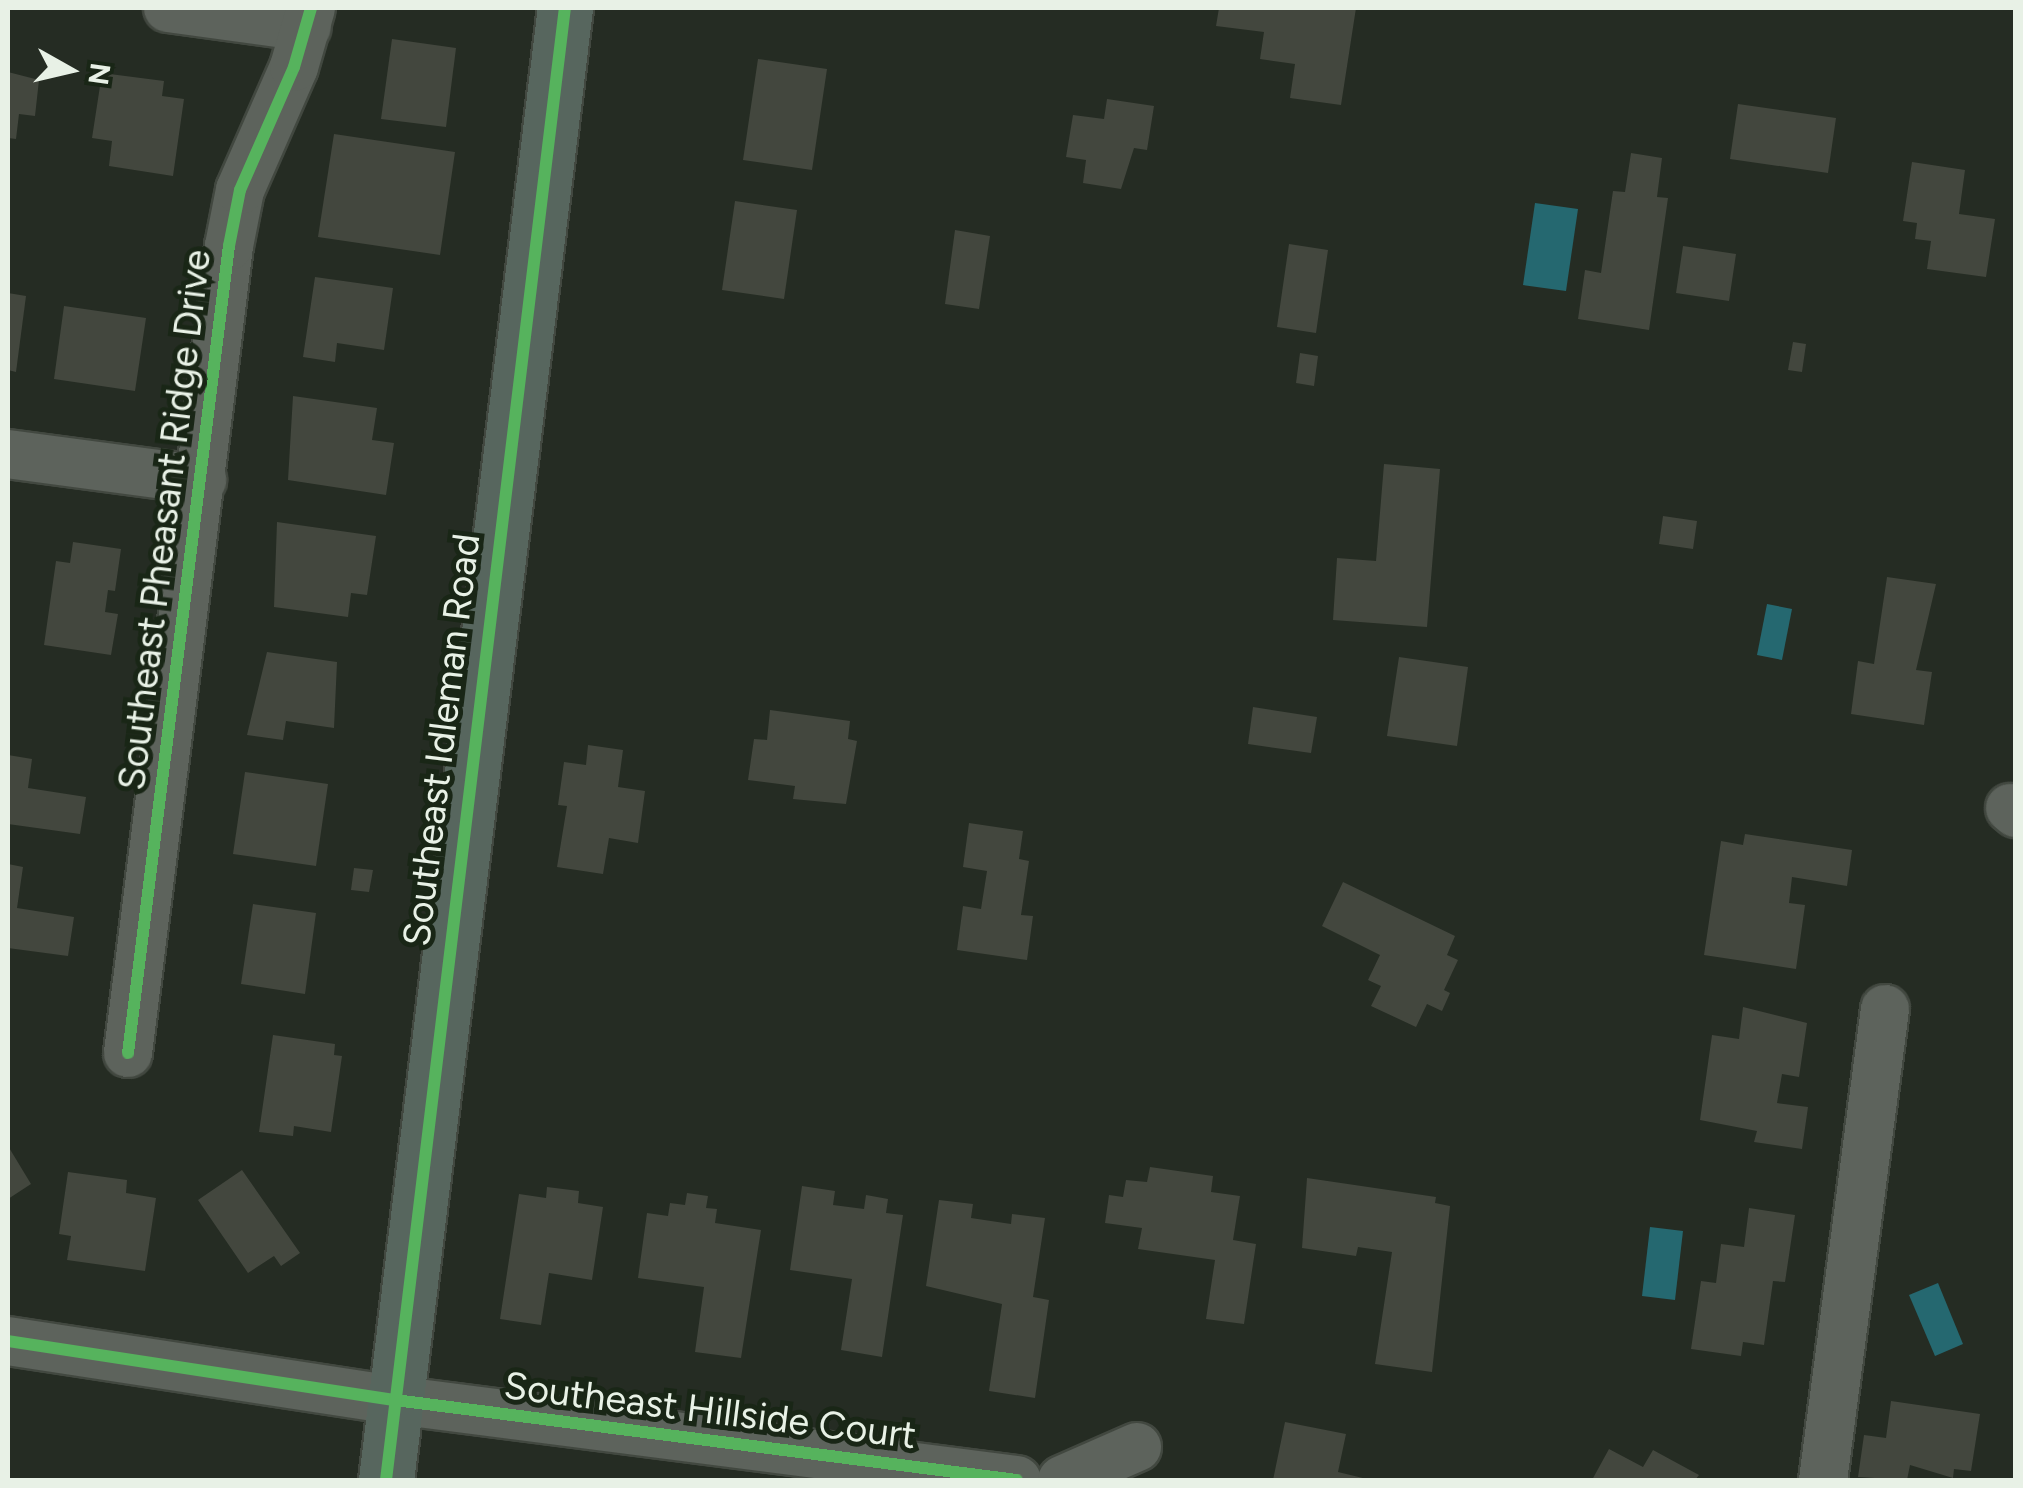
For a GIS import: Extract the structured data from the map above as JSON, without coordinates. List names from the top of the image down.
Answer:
{
  "streets": {
    "main road": ["Southeast Idleman Road"],
    "street": ["Southeast Pheasant Ridge Drive", "Southeast Hillside Court"]
  },
  "crossings": [
    ["Southeast Idleman Road", "Southeast Hillside Court"]
  ],
  "north": "right"
}
